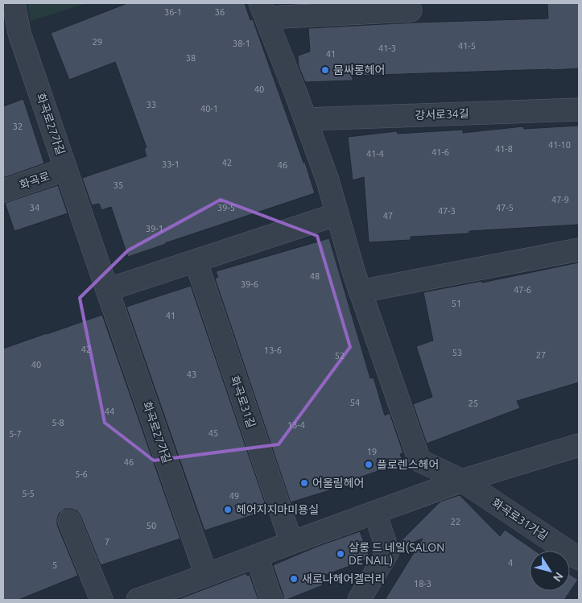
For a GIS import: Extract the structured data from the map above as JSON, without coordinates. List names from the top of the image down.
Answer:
{
  "streets": {
    "street": [
      "강서로34길",
      "화곡로27가길",
      "화곡로",
      "화곡로31길",
      "화곡로31가길"
    ]
  },
  "crossings": [
    ["화곡로27가길", "화곡로"]
  ],
  "places": [
    "뭄싸롱헤어",
    "플로렌스헤어",
    "어울림헤어",
    "헤어지지마미용실",
    "살롱 드 네일(SALON DE NAIL)",
    "새로나헤어겔러리"
  ],
  "house_numbers": [
    "36-1",
    "36",
    "29",
    "38-1",
    "41-5",
    "41-3",
    "41",
    "38",
    "40",
    "33",
    "40-1",
    "32",
    "41-10",
    "41-8",
    "41-6",
    "41-4",
    "42",
    "33-1",
    "46",
    "35",
    "47-9",
    "34",
    "39-5",
    "47-5",
    "47-3",
    "47",
    "39-1",
    "48",
    "39-6",
    "47-6",
    "51",
    "41",
    "42",
    "13-6",
    "53",
    "27",
    "52",
    "40",
    "43",
    "54",
    "25",
    "44",
    "5-8",
    "13-4",
    "45",
    "5-7",
    "19",
    "46",
    "5-6",
    "5-5",
    "49",
    "22",
    "50",
    "7",
    "4",
    "5",
    "18-3"
  ],
  "north": "bottom right"
}
